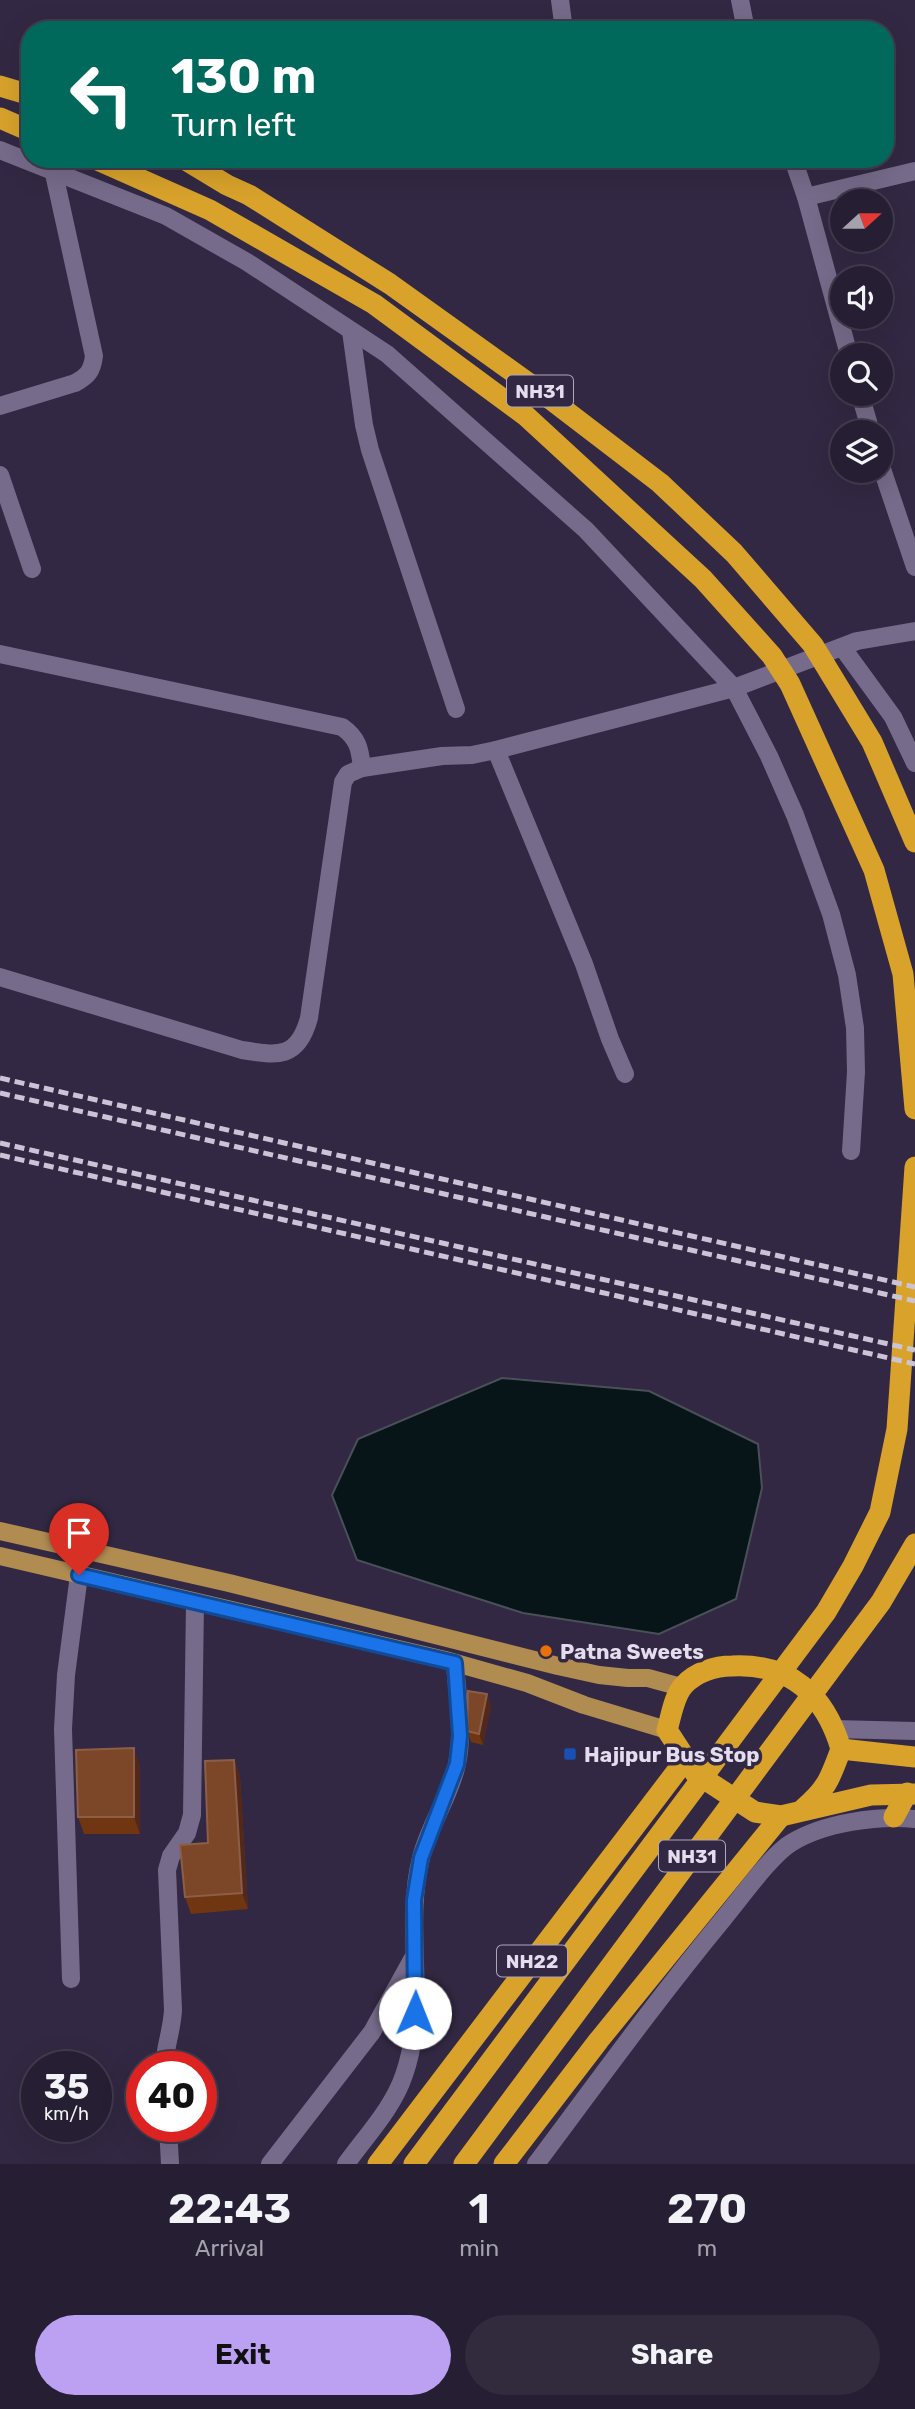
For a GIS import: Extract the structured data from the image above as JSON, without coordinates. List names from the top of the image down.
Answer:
{
  "streets": {
    "highway": ["NH31", "NH22"]
  },
  "places": {
    "other": ["Patna Sweets"],
    "transit": ["Hajipur Bus Stop"]
  },
  "north": "right",
  "page": {
    "turn": ["130 m", "Turn left"],
    "speed": "35 km/h",
    "limit": "40",
    "eta": [
      "22:43",
      "Arrival",
      "1",
      "min",
      "270",
      "m"
    ],
    "buttons": ["Exit", "Share"]
  }
}
